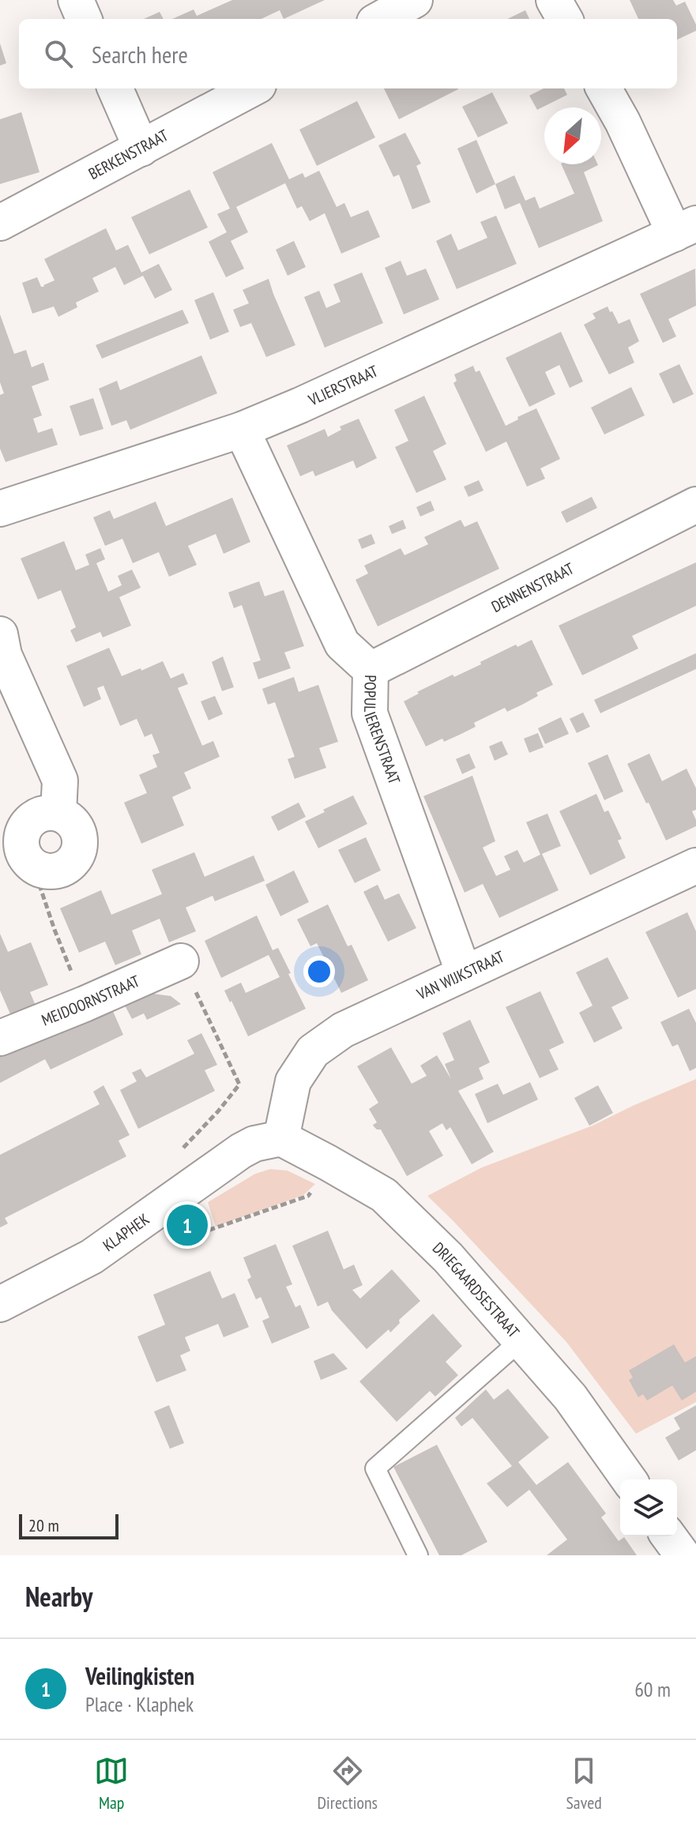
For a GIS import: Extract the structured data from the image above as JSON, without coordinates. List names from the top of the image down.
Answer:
{
  "streets": {
    "street": [
      "BERKENSTRAAT",
      "VLIERSTRAAT",
      "DENNENSTRAAT",
      "POPULIERENSTRAAT",
      "VAN WIJKSTRAAT",
      "MEIDOORNSTRAAT",
      "KLAPHEK",
      "DRIEGAARDSESTRAAT"
    ]
  },
  "crossings": [
    ["VLIERSTRAAT", "POPULIERENSTRAAT"],
    ["DENNENSTRAAT", "POPULIERENSTRAAT"],
    ["POPULIERENSTRAAT", "VAN WIJKSTRAAT"],
    ["VAN WIJKSTRAAT", "KLAPHEK"],
    ["VAN WIJKSTRAAT", "DRIEGAARDSESTRAAT"],
    ["KLAPHEK", "DRIEGAARDSESTRAAT"]
  ],
  "scale_bar": "20 m",
  "north": "bottom left",
  "page": {
    "search": "Search here",
    "pins": "1",
    "scale": "20 m",
    "heading": "Nearby",
    "list": [
      {
        "mark": "1",
        "name": "Veilingkisten",
        "note": "Place · Klaphek",
        "value": "60 m"
      }
    ],
    "nav": ["Map", "Directions", "Saved"]
  }
}
